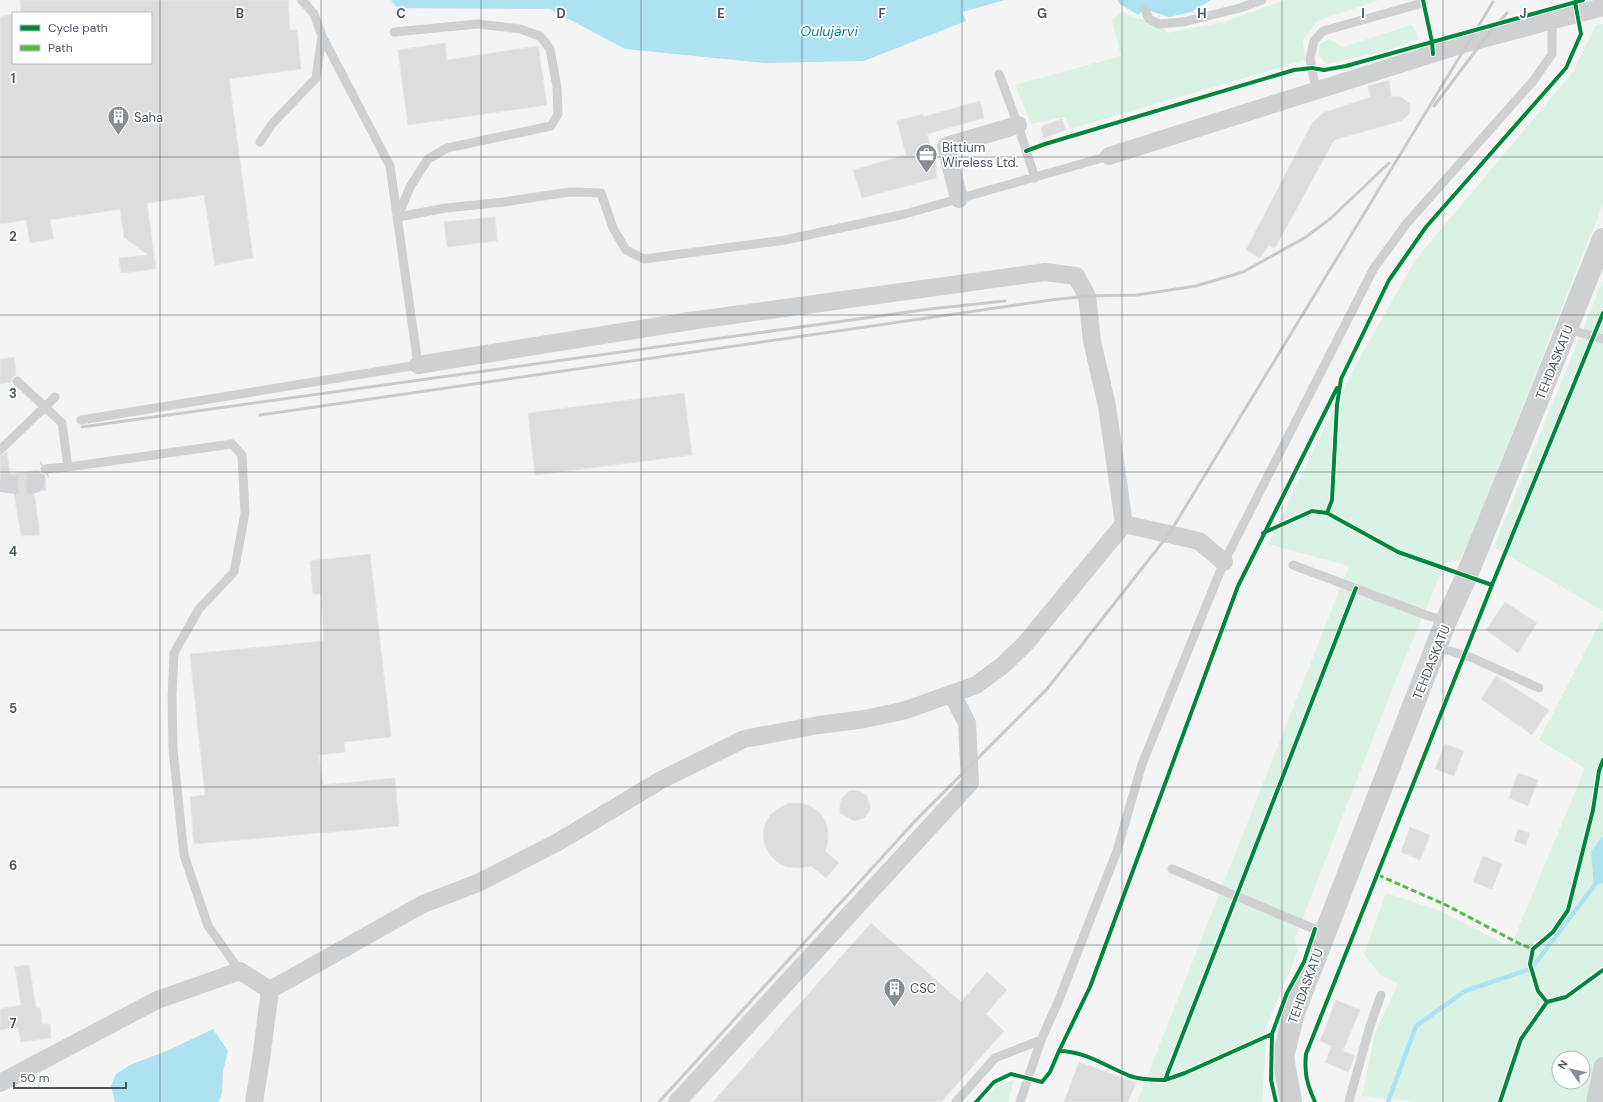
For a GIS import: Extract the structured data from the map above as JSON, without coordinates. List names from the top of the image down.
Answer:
{
  "streets": {
    "street": ["TEHDASKATU"]
  },
  "water": ["Oulujärvi"],
  "places": {
    "building": ["Saha", "CSC"],
    "office": ["Bittium Wireless Ltd."]
  },
  "legend": ["Cycle path", "Path"],
  "scale_bar": "50 m",
  "north": "top left",
  "grid": {
    "columns": [
      "B",
      "C",
      "D",
      "E",
      "F",
      "G",
      "H",
      "I",
      "J"
    ],
    "rows": [
      "1",
      "2",
      "3",
      "4",
      "5",
      "6",
      "7"
    ]
  }
}
